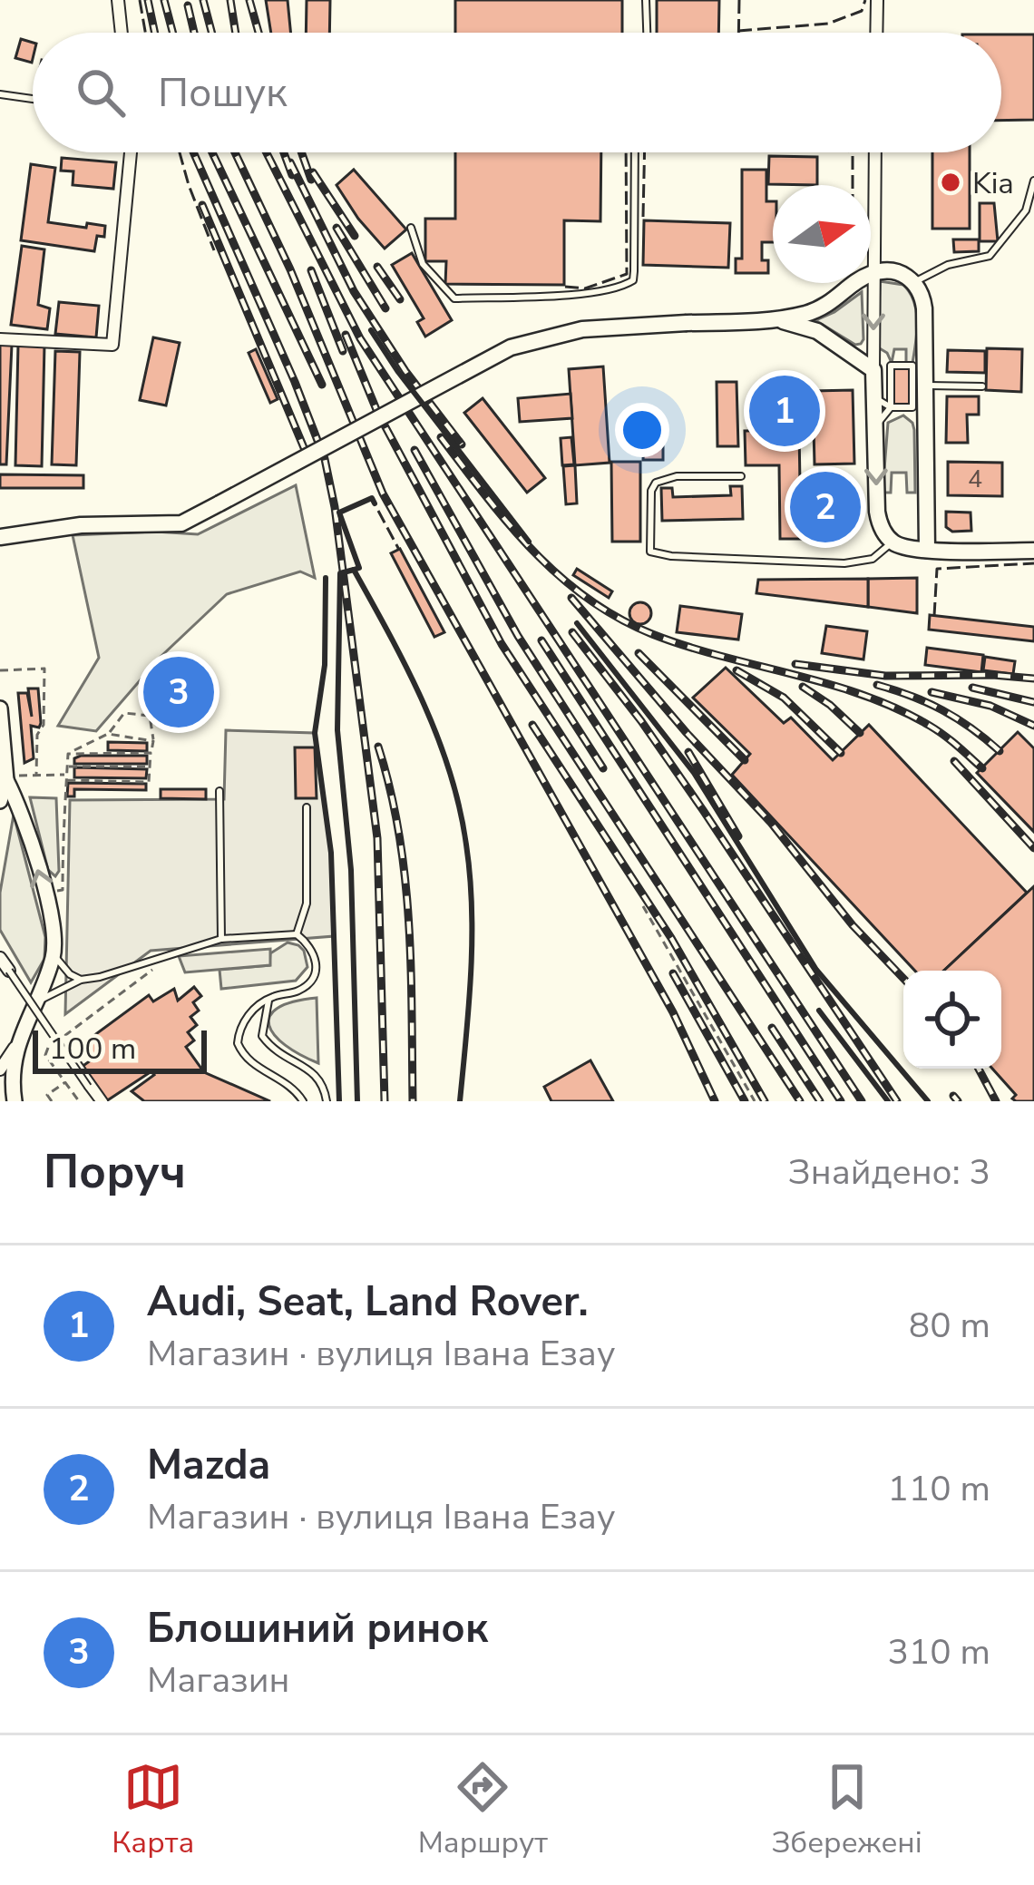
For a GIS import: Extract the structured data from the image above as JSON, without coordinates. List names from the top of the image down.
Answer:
{
  "places": ["Kia"],
  "house_numbers": ["4"],
  "scale_bar": "100 m",
  "north": "right",
  "page": {
    "search": "Пошук",
    "pins": ["1", "2", "3"],
    "scale": "100 m",
    "heading": ["Поруч", "Знайдено: 3"],
    "list": [
      {
        "mark": "1",
        "name": "Audi, Seat, Land Rover.",
        "note": "Магазин · вулиця Івана Езау",
        "value": "80 m"
      },
      {
        "mark": "2",
        "name": "Mazda",
        "note": "Магазин · вулиця Івана Езау",
        "value": "110 m"
      },
      {
        "mark": "3",
        "name": "Блошиний ринок",
        "note": "Магазин",
        "value": "310 m"
      }
    ],
    "nav": ["Карта", "Маршрут", "Збережені"]
  }
}
